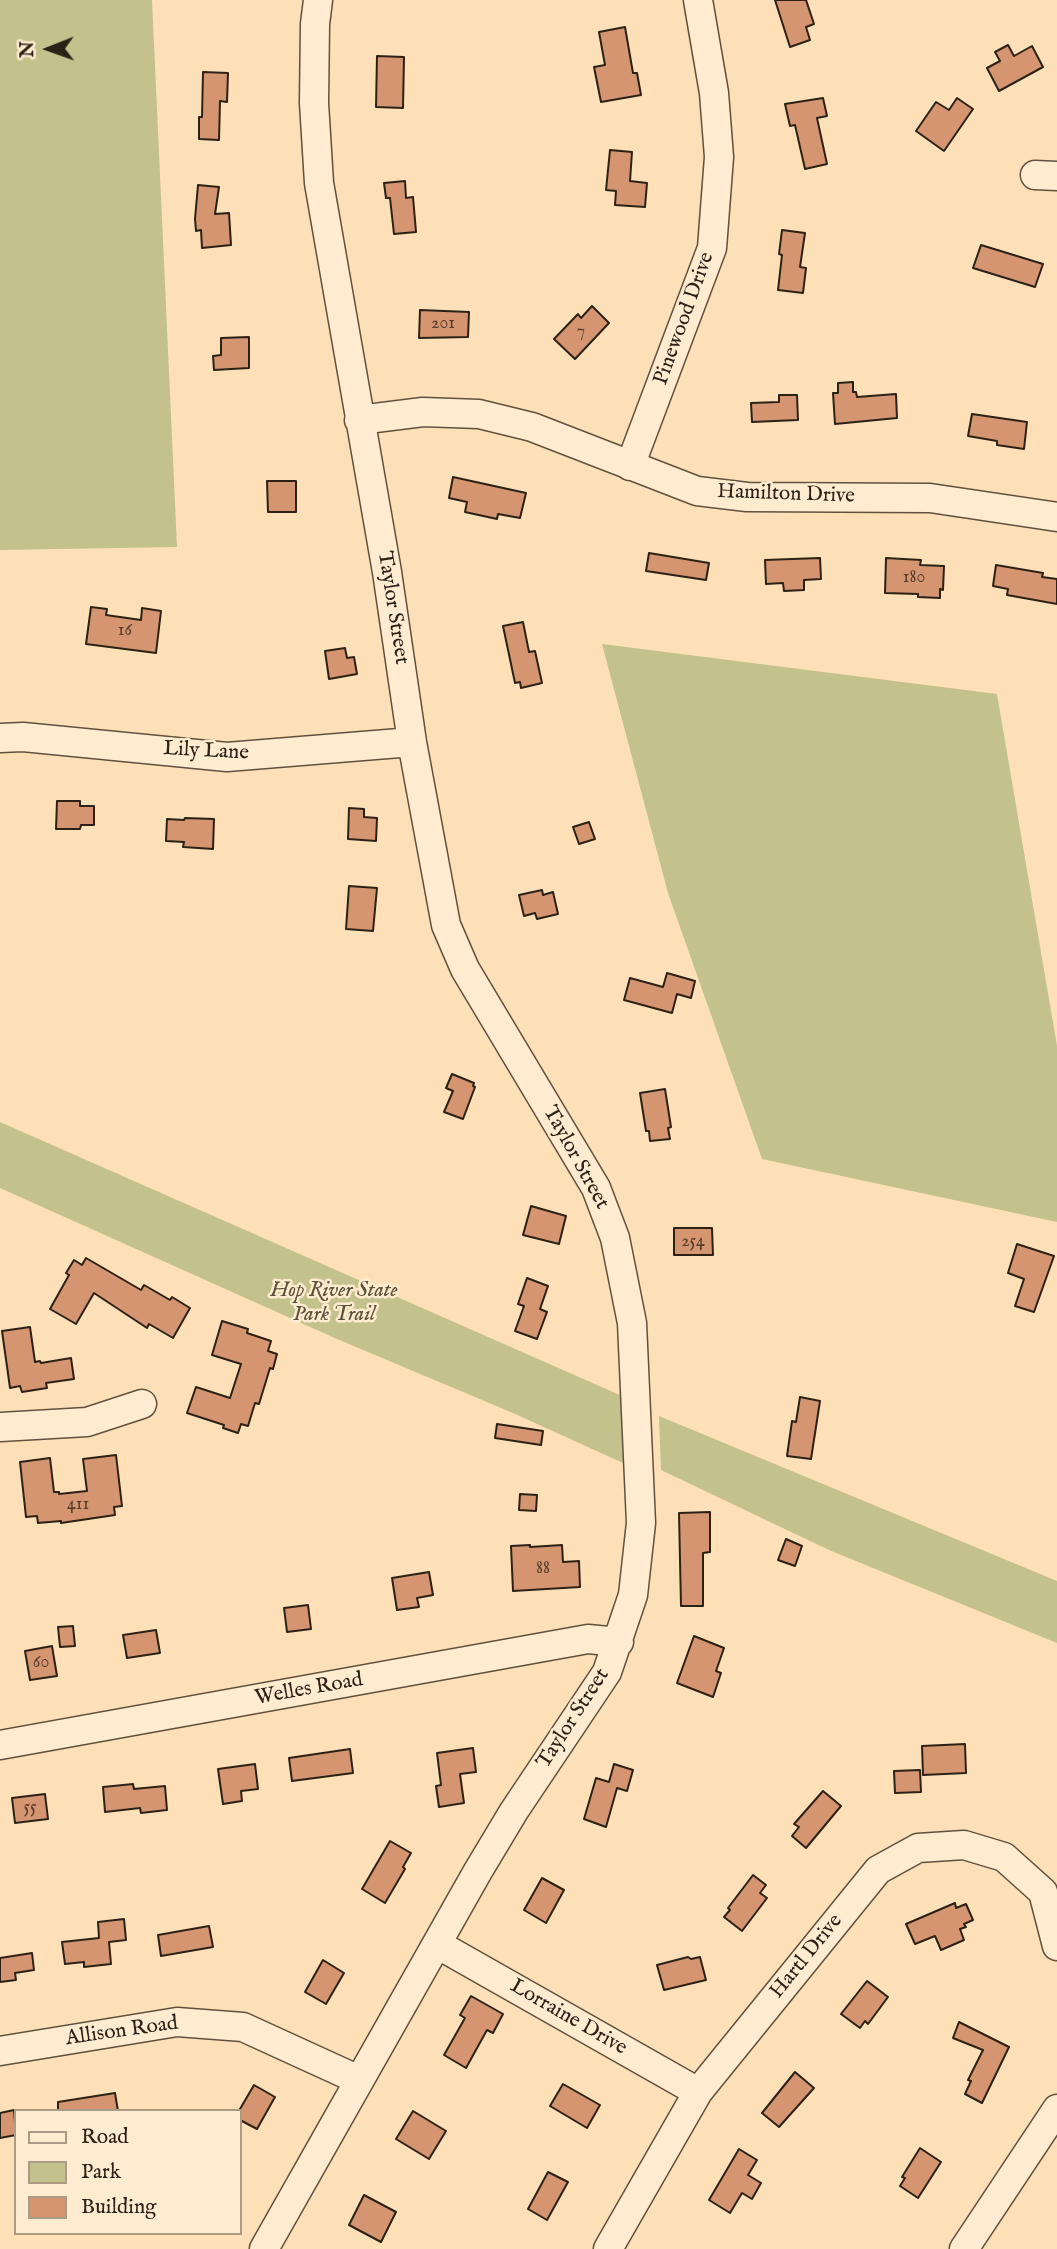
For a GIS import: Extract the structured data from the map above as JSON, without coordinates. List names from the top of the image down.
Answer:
{
  "streets": {
    "street": [
      "Pinewood Drive",
      "Hamilton Drive",
      "Taylor Street",
      "Lily Lane",
      "Welles Road",
      "Hartl Drive",
      "Lorraine Drive",
      "Allison Road"
    ]
  },
  "crossings": [
    ["Pinewood Drive", "Hamilton Drive"],
    ["Hamilton Drive", "Taylor Street"],
    ["Taylor Street", "Lily Lane"],
    ["Taylor Street", "Welles Road"],
    ["Taylor Street", "Lorraine Drive"],
    ["Taylor Street", "Allison Road"],
    ["Hartl Drive", "Lorraine Drive"]
  ],
  "parks": ["Hop River State Park Trail"],
  "house_numbers": [
    "201",
    "7",
    "180",
    "16",
    "254",
    "411",
    "88",
    "60",
    "55"
  ],
  "legend": ["Road", "Park", "Building"],
  "north": "left"
}
